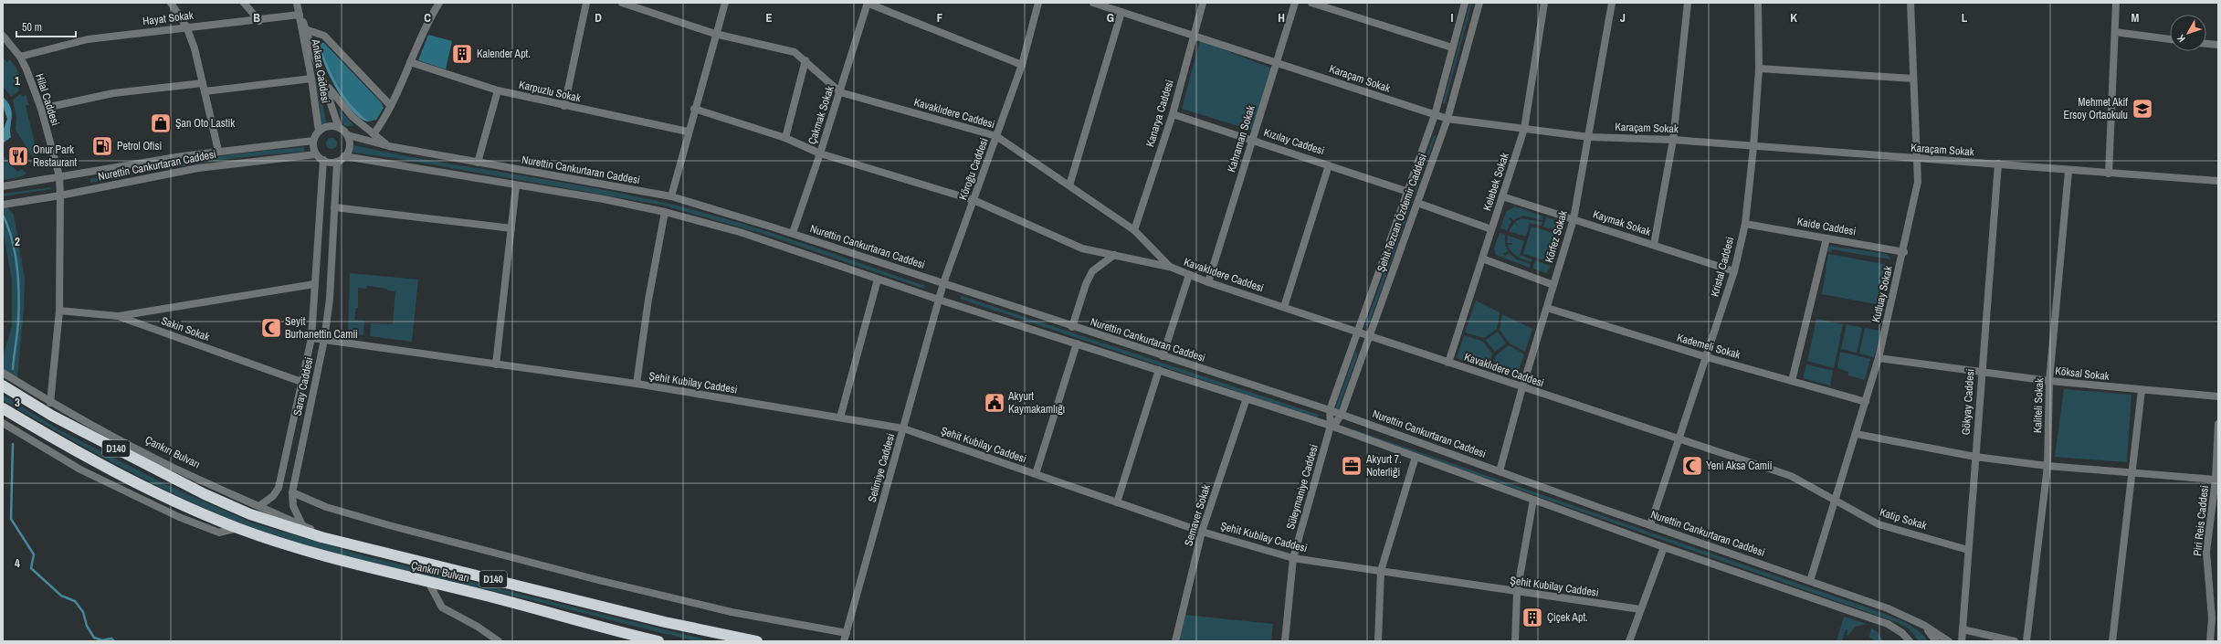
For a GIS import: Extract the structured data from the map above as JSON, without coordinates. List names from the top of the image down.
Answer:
{
  "streets": {
    "highway": ["D140", "Çankırı Bulvarı"],
    "street": [
      "Hayat Sokak",
      "Ankara Caddesi",
      "Karaçam Sokak",
      "Karpuzlu Sokak",
      "Hilal Caddesi",
      "Kavaklıdere Caddesi",
      "Kanarya Caddesi",
      "Çakmak Sokak",
      "Kahraman Sokak",
      "Kızılay Caddesi",
      "Nurettin Cankurtaran Caddesi",
      "Köroğu Caddesi",
      "Kelebek Sokak",
      "Şehit Tezcan Özdemir Caddesi",
      "Kaymak Sokak",
      "Kaide Caddesi",
      "Körfez Sokak",
      "Kristal Caddesi",
      "Kutluay Sokak",
      "Sakin Sokak",
      "Kademeli Sokak",
      "Köksal Sokak",
      "Şehit Kubilay Caddesi",
      "Saray Caddesi",
      "Gökyay Caddesi",
      "Kaliteli Sokak",
      "Selimiye Caddesi",
      "Süleymaniye Caddesi",
      "Semaver Sokak",
      "Katip Sokak",
      "Piri Reis Caddesi"
    ]
  },
  "crossings": [
    ["Hayat Sokak", "Ankara Caddesi"],
    ["Hayat Sokak", "Hilal Caddesi"],
    ["Ankara Caddesi", "Nurettin Cankurtaran Caddesi"],
    ["Ankara Caddesi", "Saray Caddesi"],
    ["Karaçam Sokak", "Kanarya Caddesi"],
    ["Karaçam Sokak", "Kahraman Sokak"],
    ["Karaçam Sokak", "Kelebek Sokak"],
    ["Karaçam Sokak", "Şehit Tezcan Özdemir Caddesi"],
    ["Karaçam Sokak", "Körfez Sokak"],
    ["Karaçam Sokak", "Kristal Caddesi"],
    ["Karaçam Sokak", "Kutluay Sokak"],
    ["Karaçam Sokak", "Gökyay Caddesi"],
    ["Karaçam Sokak", "Kaliteli Sokak"],
    ["Hilal Caddesi", "Nurettin Cankurtaran Caddesi"],
    ["Hilal Caddesi", "Sakin Sokak"],
    ["Hilal Caddesi", "Çankırı Bulvarı"],
    ["Kavaklıdere Caddesi", "Kanarya Caddesi"],
    ["Kavaklıdere Caddesi", "Çakmak Sokak"],
    ["Kavaklıdere Caddesi", "Kahraman Sokak"],
    ["Kavaklıdere Caddesi", "Köroğu Caddesi"],
    ["Kavaklıdere Caddesi", "Kelebek Sokak"],
    ["Kavaklıdere Caddesi", "Şehit Tezcan Özdemir Caddesi"],
    ["Kavaklıdere Caddesi", "Körfez Sokak"],
    ["Kavaklıdere Caddesi", "Kristal Caddesi"],
    ["Kavaklıdere Caddesi", "Kutluay Sokak"],
    ["Kavaklıdere Caddesi", "Katip Sokak"],
    ["Kanarya Caddesi", "Kızılay Caddesi"],
    ["Çakmak Sokak", "Nurettin Cankurtaran Caddesi"],
    ["Kahraman Sokak", "Kızılay Caddesi"],
    ["Kızılay Caddesi", "Şehit Tezcan Özdemir Caddesi"],
    ["Nurettin Cankurtaran Caddesi", "Köroğu Caddesi"],
    ["Nurettin Cankurtaran Caddesi", "Şehit Tezcan Özdemir Caddesi"],
    ["Nurettin Cankurtaran Caddesi", "Körfez Sokak"],
    ["Nurettin Cankurtaran Caddesi", "Kristal Caddesi"],
    ["Nurettin Cankurtaran Caddesi", "Kutluay Sokak"],
    ["Nurettin Cankurtaran Caddesi", "Saray Caddesi"],
    ["Köroğu Caddesi", "Selimiye Caddesi"],
    ["Kelebek Sokak", "Kaymak Sokak"],
    ["Şehit Tezcan Özdemir Caddesi", "Süleymaniye Caddesi"],
    ["Kaymak Sokak", "Körfez Sokak"],
    ["Kaymak Sokak", "Kristal Caddesi"],
    ["Kaide Caddesi", "Kristal Caddesi"],
    ["Kaide Caddesi", "Kutluay Sokak"],
    ["Körfez Sokak", "Kademeli Sokak"],
    ["Kristal Caddesi", "Kademeli Sokak"],
    ["Kutluay Sokak", "Kademeli Sokak"],
    ["Kutluay Sokak", "Köksal Sokak"],
    ["Kutluay Sokak", "Katip Sokak"],
    ["Sakin Sokak", "Saray Caddesi"],
    ["Köksal Sokak", "Gökyay Caddesi"],
    ["Köksal Sokak", "Kaliteli Sokak"],
    ["Şehit Kubilay Caddesi", "Saray Caddesi"],
    ["Şehit Kubilay Caddesi", "Selimiye Caddesi"],
    ["Şehit Kubilay Caddesi", "Süleymaniye Caddesi"],
    ["Şehit Kubilay Caddesi", "Semaver Sokak"],
    ["Saray Caddesi", "Çankırı Bulvarı"],
    ["Gökyay Caddesi", "Katip Sokak"]
  ],
  "places": {
    "building": ["Kalender Apt.", "Çiçek Apt."],
    "school or university": ["Mehmet Akif Ersoy Ortaokulu"],
    "shop": ["Şan Oto Lastik"],
    "fuel station": ["Petrol Ofisi"],
    "restaurant": ["Onur Park Restaurant"],
    "mosque": ["Seyit Burhanettin Camii", "Yeni Aksa Camii"],
    "public building": ["Akyurt Kaymakamlığı"],
    "office": ["Akyurt 7. Noterliği"]
  },
  "scale_bar": "50 m",
  "north": "bottom left",
  "grid": {
    "columns": [
      "B",
      "C",
      "D",
      "E",
      "F",
      "G",
      "H",
      "I",
      "J",
      "K",
      "L",
      "M"
    ],
    "rows": [
      "1",
      "2",
      "3",
      "4"
    ]
  }
}
